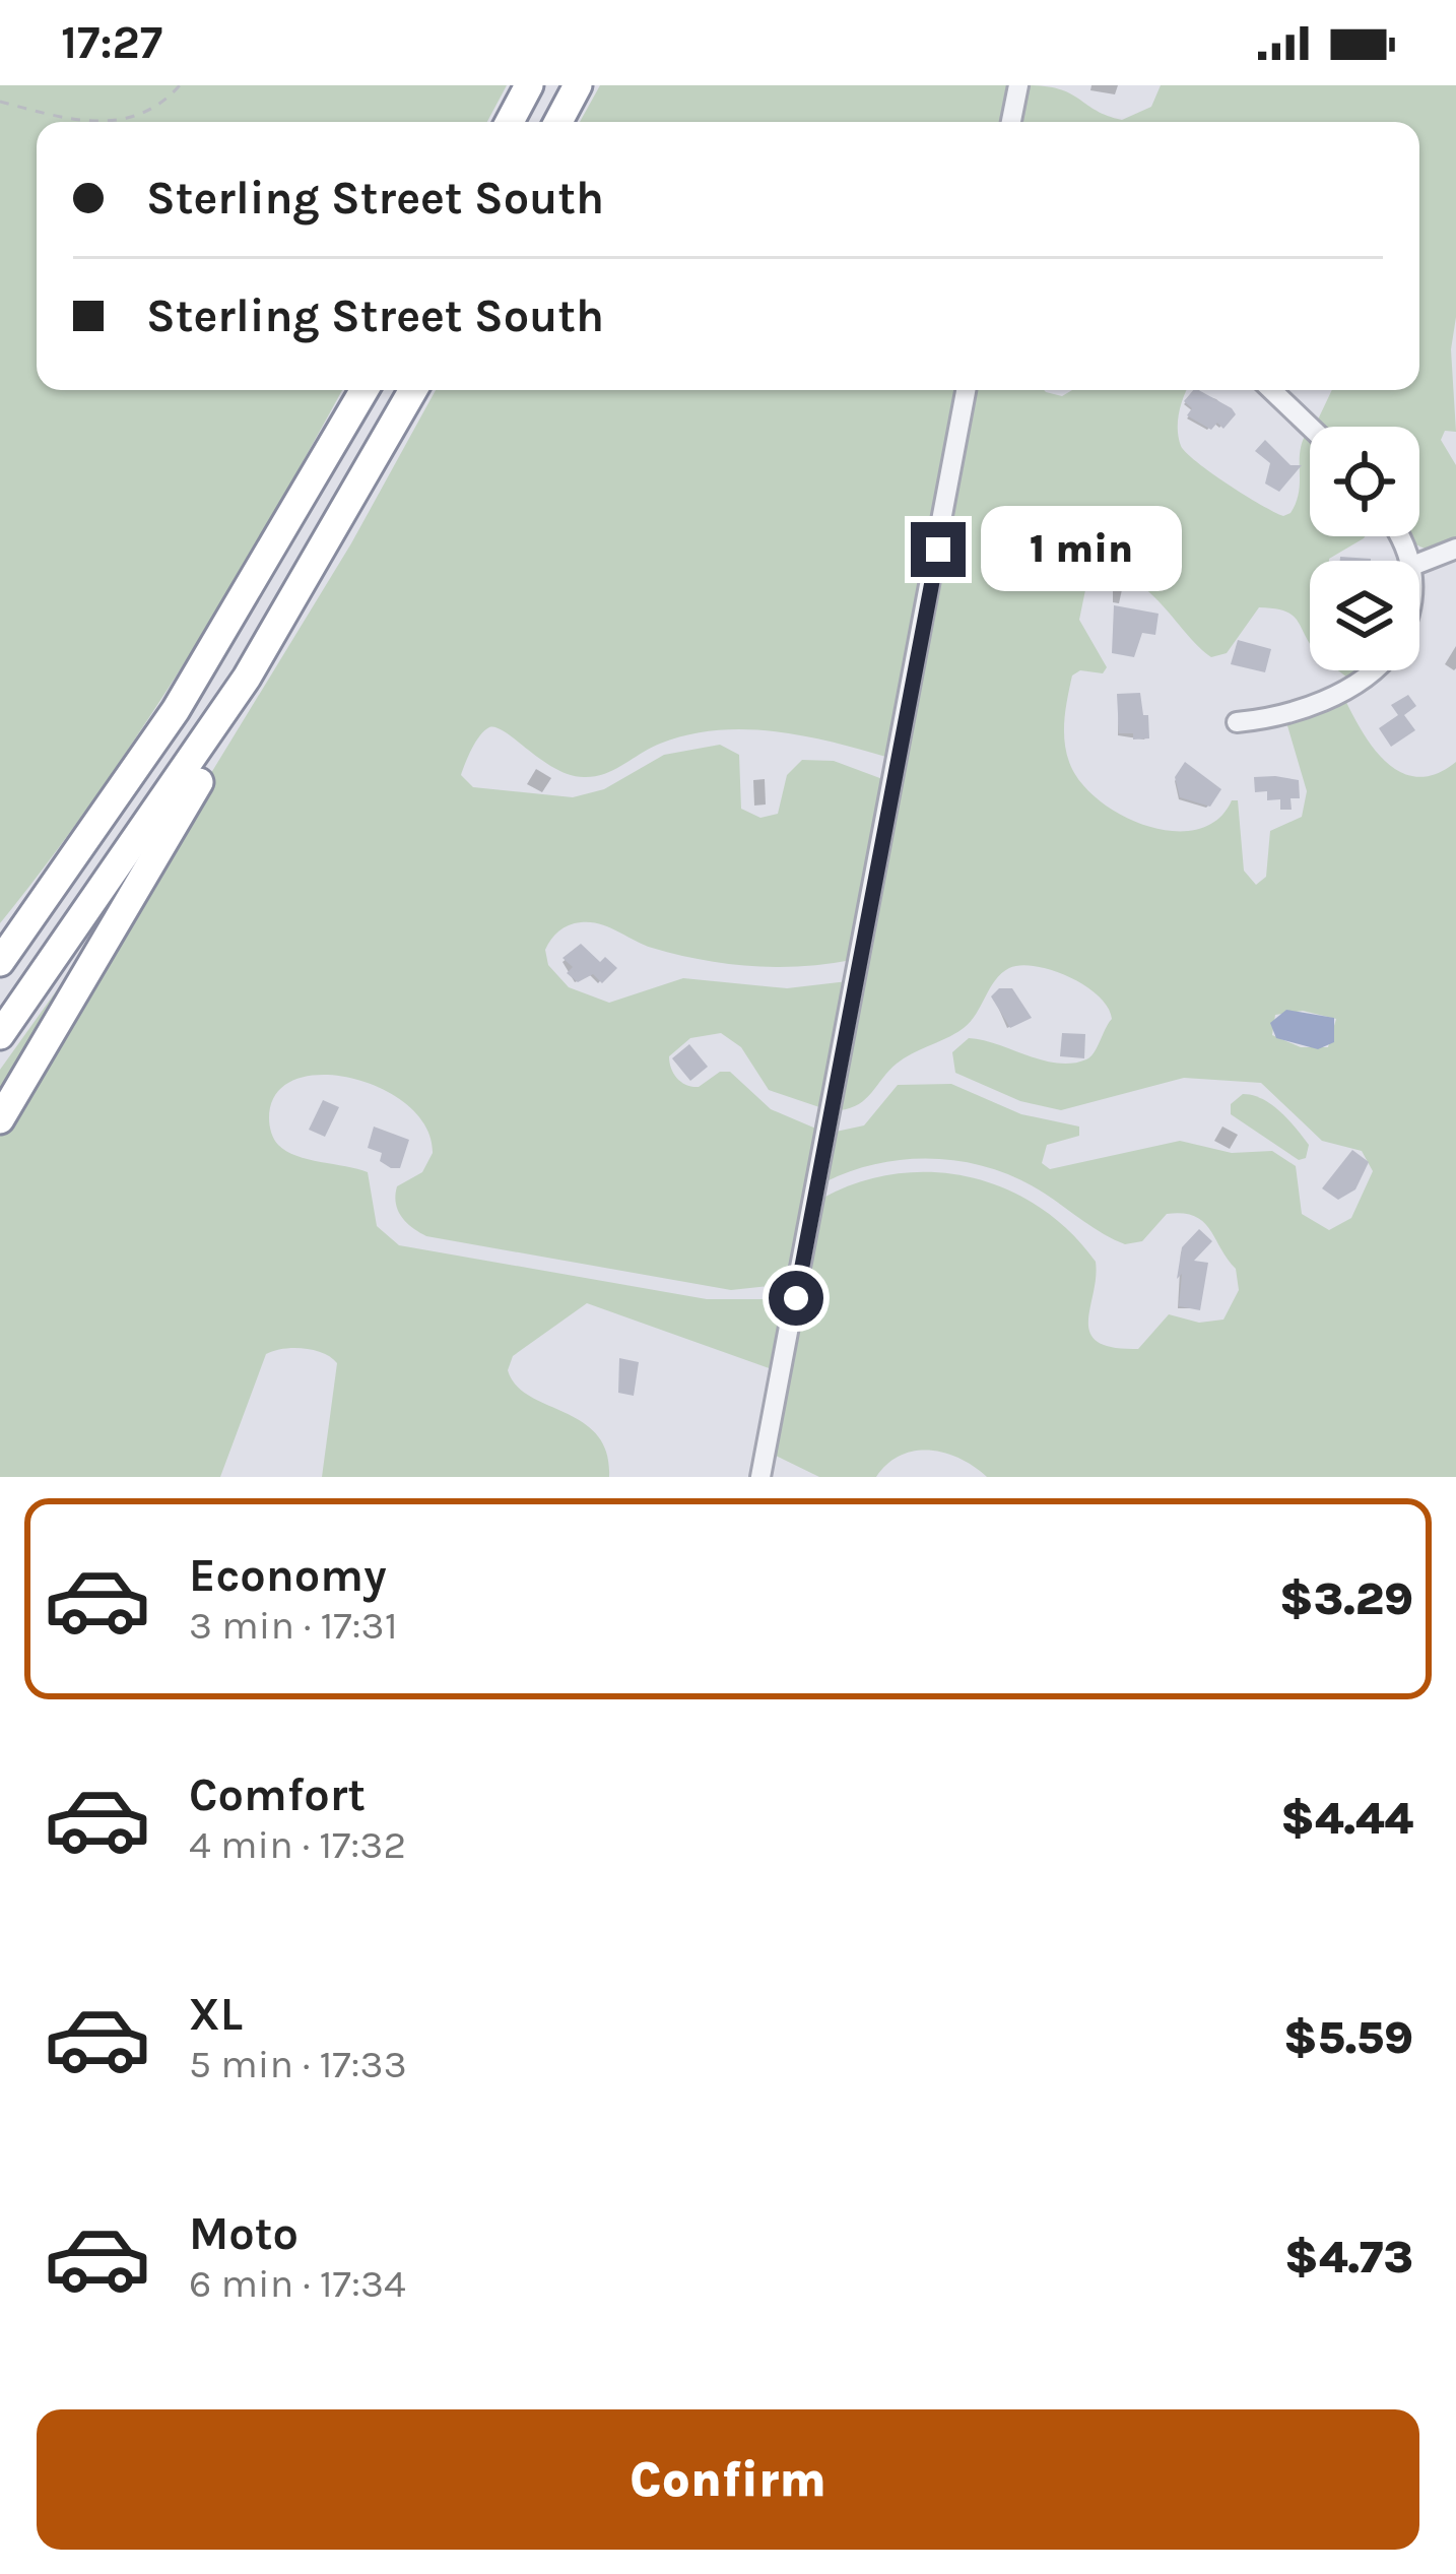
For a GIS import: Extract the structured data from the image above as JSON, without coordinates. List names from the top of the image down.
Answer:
{
  "page": {
    "status": "17:27",
    "banner": ["Sterling Street South", "Sterling Street South"],
    "bubble": "1 min",
    "list": [
      {
        "name": "Economy",
        "note": "3 min · 17:31",
        "value": "$3.29"
      },
      {
        "name": "Comfort",
        "note": "4 min · 17:32",
        "value": "$4.44"
      },
      {
        "name": "XL",
        "note": "5 min · 17:33",
        "value": "$5.59"
      },
      {
        "name": "Moto",
        "note": "6 min · 17:34",
        "value": "$4.73"
      }
    ],
    "buttons": "Confirm"
  }
}
